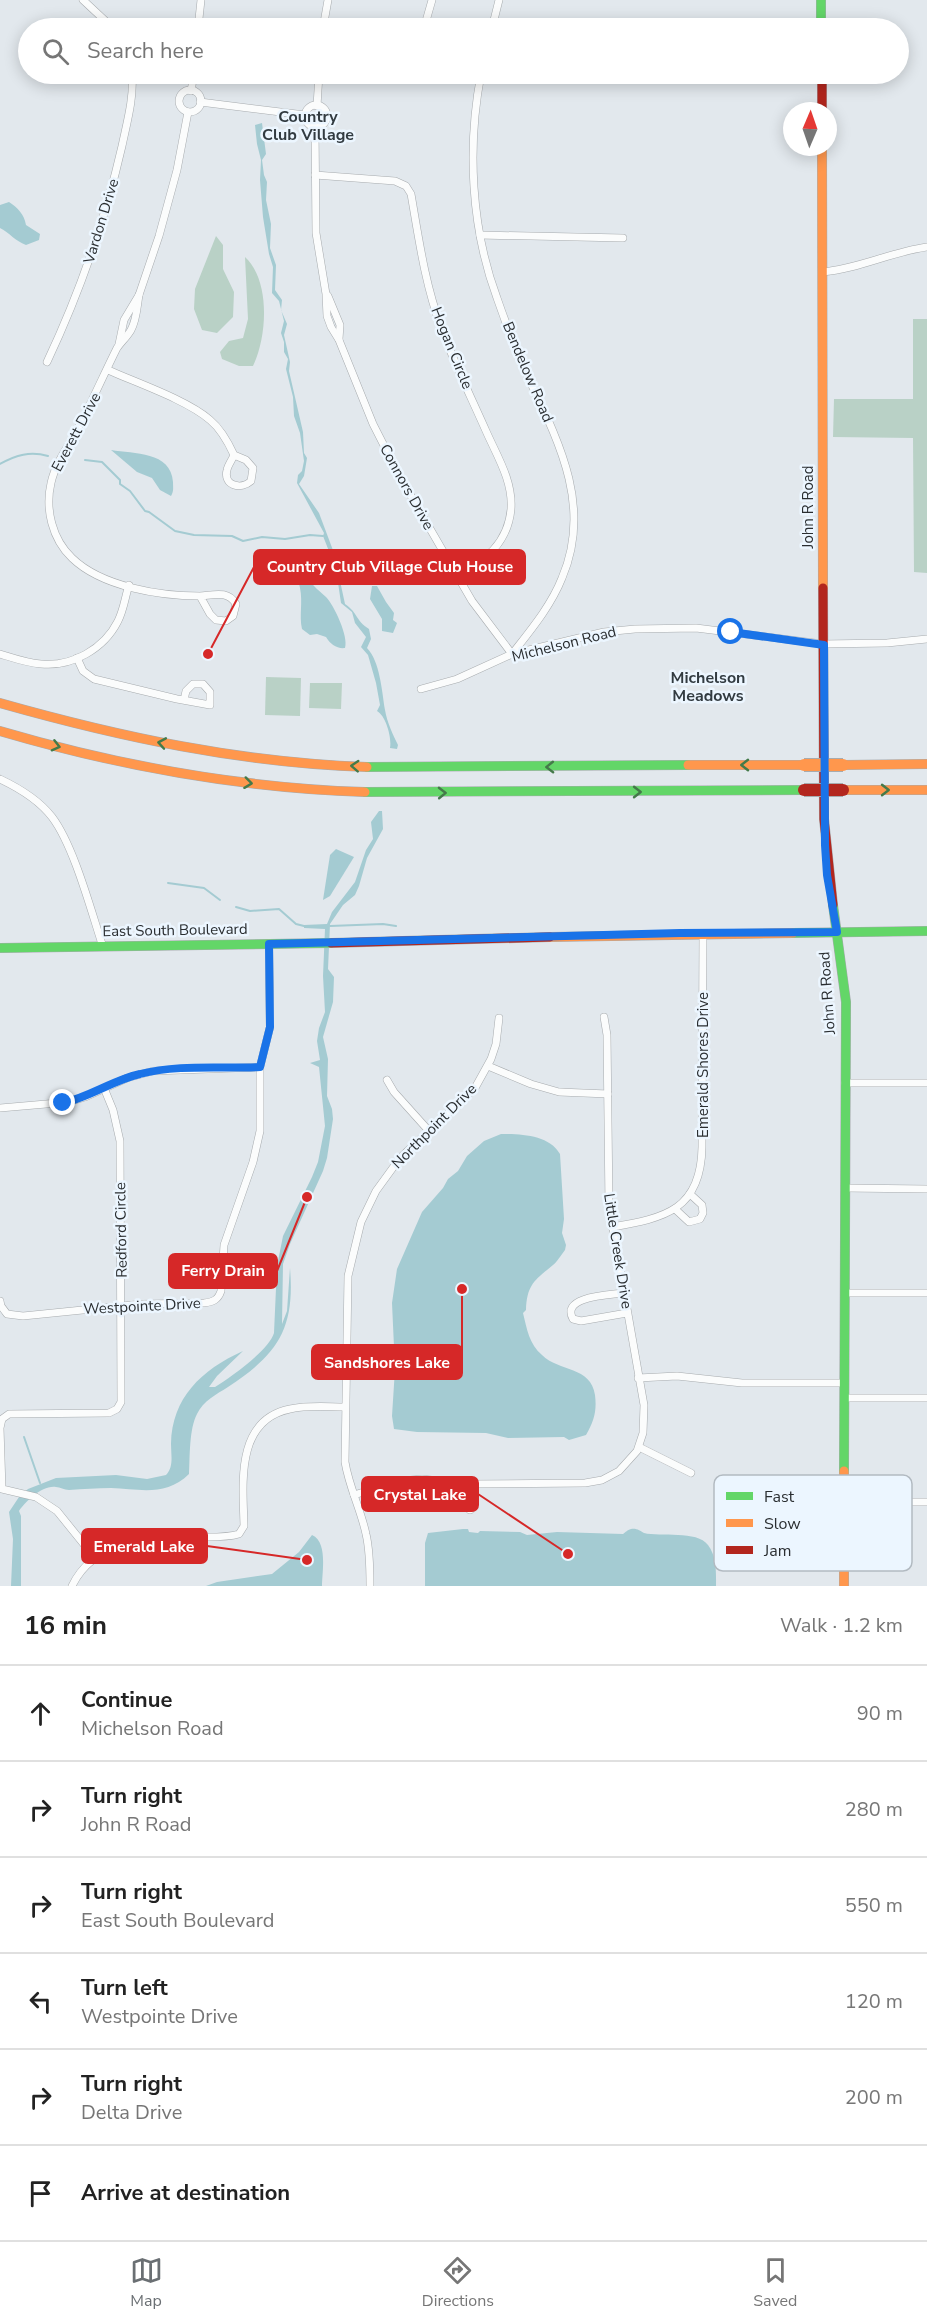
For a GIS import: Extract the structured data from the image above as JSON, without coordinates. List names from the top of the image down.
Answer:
{
  "streets": {
    "main road": ["John R Road", "East South Boulevard"],
    "street": [
      "Vardon Drive",
      "Hogan Circle",
      "Bendelow Road",
      "Everett Drive",
      "Connors Drive",
      "Michelson Road",
      "Emerald Shores Drive",
      "Northpoint Drive",
      "Redford Circle",
      "Little Creek Drive",
      "Westpointe Drive"
    ]
  },
  "crossings": [
    ["Hogan Circle", "Connors Drive"],
    ["Bendelow Road", "Connors Drive"],
    ["Bendelow Road", "Michelson Road"],
    ["Connors Drive", "Michelson Road"],
    ["John R Road", "Michelson Road"],
    ["John R Road", "East South Boulevard"],
    ["East South Boulevard", "Emerald Shores Drive"],
    ["East South Boulevard", "Westpointe Drive"],
    ["Emerald Shores Drive", "Little Creek Drive"],
    ["Redford Circle", "Westpointe Drive"]
  ],
  "districts": ["Country Club Village", "Michelson Meadows"],
  "places": [
    "Country Club Village Club House",
    "Ferry Drain",
    "Sandshores Lake",
    "Crystal Lake",
    "Emerald Lake"
  ],
  "legend": ["Fast", "Slow", "Jam"],
  "north": "top",
  "page": {
    "search": "Search here",
    "heading": ["16 min", "Walk · 1.2 km"],
    "list": [
      ["Continue", "Michelson Road", "90 m"],
      ["Turn right", "John R Road", "280 m"],
      ["Turn right", "East South Boulevard", "550 m"],
      ["Turn left", "Westpointe Drive", "120 m"],
      ["Turn right", "Delta Drive", "200 m"],
      "Arrive at destination"
    ],
    "nav": ["Map", "Directions", "Saved"]
  }
}
